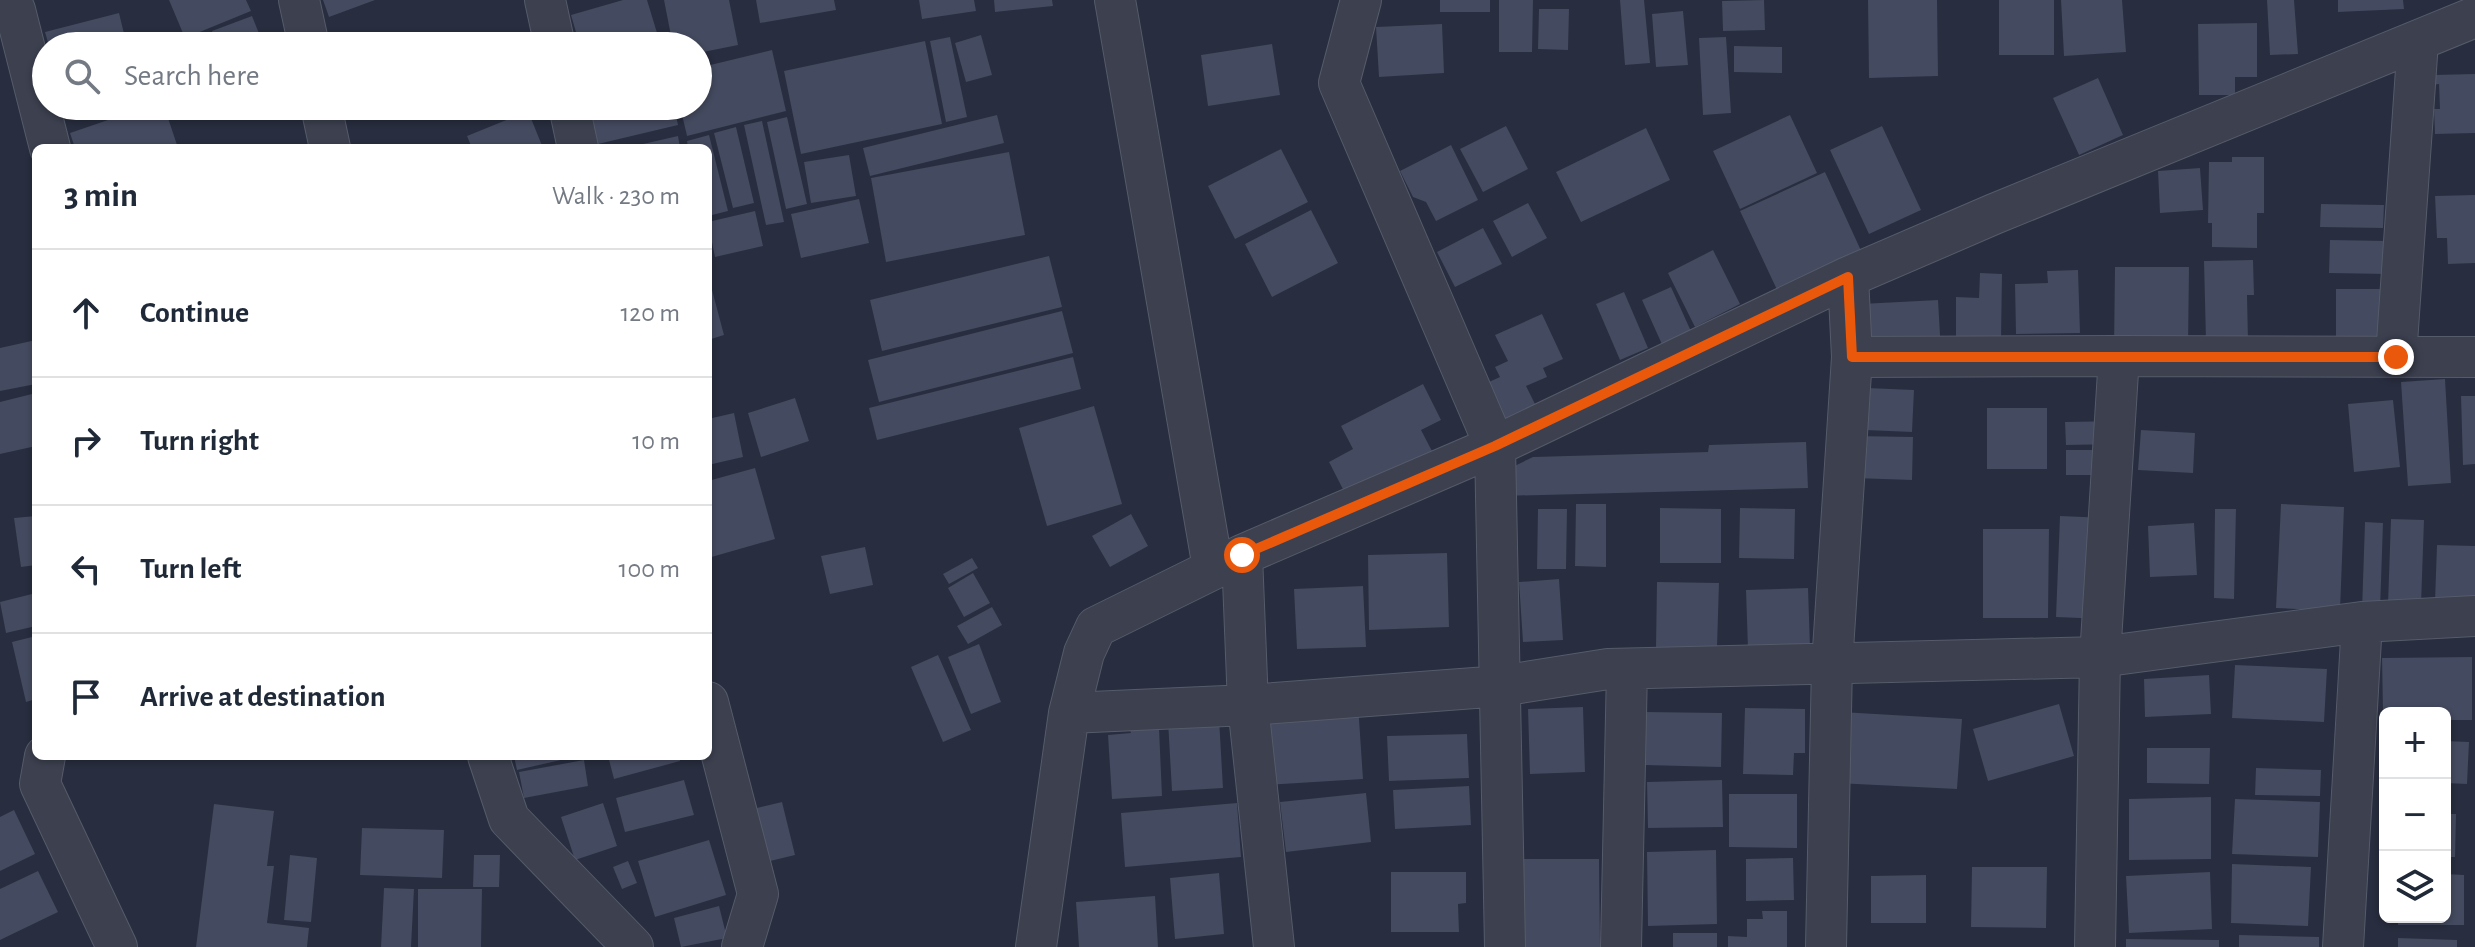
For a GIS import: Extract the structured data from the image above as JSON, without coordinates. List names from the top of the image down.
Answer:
{
  "page": {
    "search": "Search here",
    "heading": ["3 min", "Walk · 230 m"],
    "list": [
      ["Continue", "120 m"],
      ["Turn right", "10 m"],
      ["Turn left", "100 m"],
      "Arrive at destination"
    ],
    "map_buttons": ["+", "−"]
  }
}
